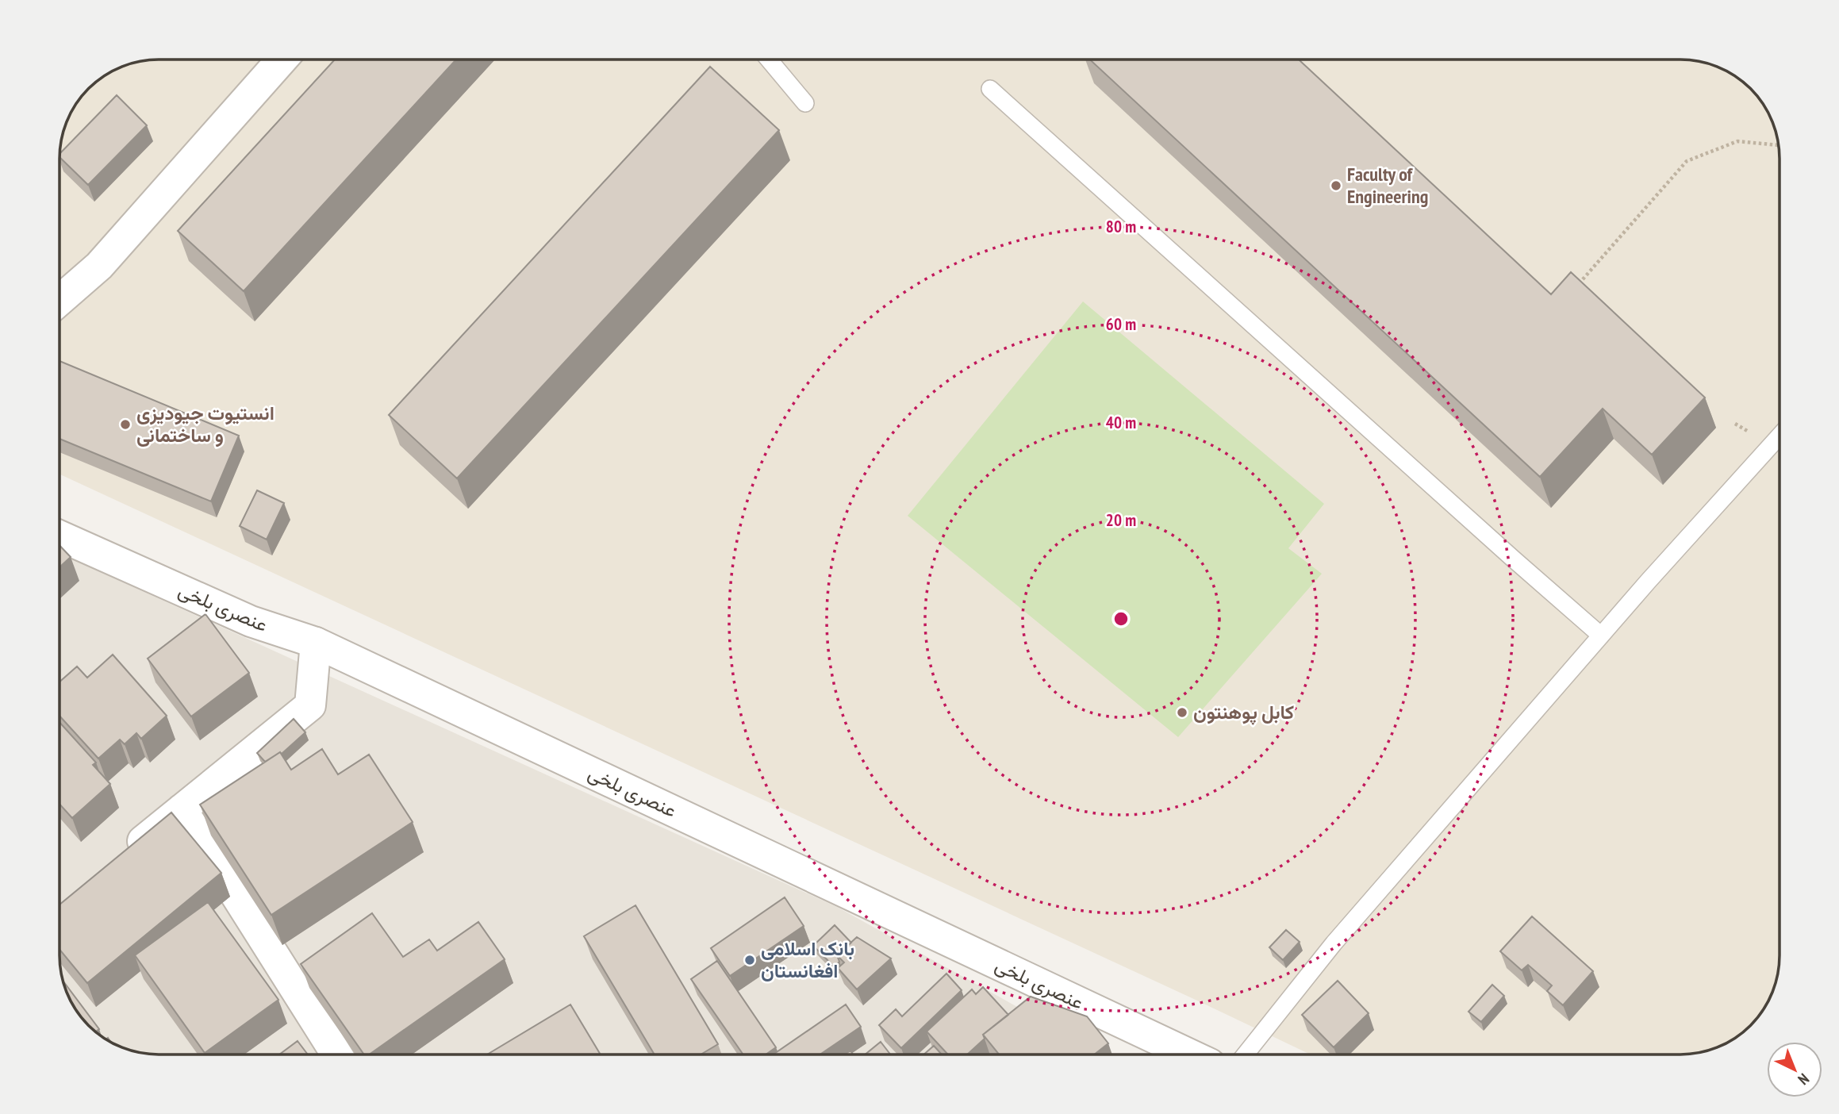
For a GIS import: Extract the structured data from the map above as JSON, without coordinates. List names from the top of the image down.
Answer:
{
  "streets": {
    "street": ["عنصری بلخی"]
  },
  "places": [
    "Faculty of Engineering",
    "انستیوت جیودیزی و ساختمانی",
    "کابل پوهنتون",
    "بانک اسلامی افغانستان"
  ],
  "north": "bottom right",
  "rings": [
    "80 m",
    "60 m",
    "40 m",
    "20 m"
  ]
}
